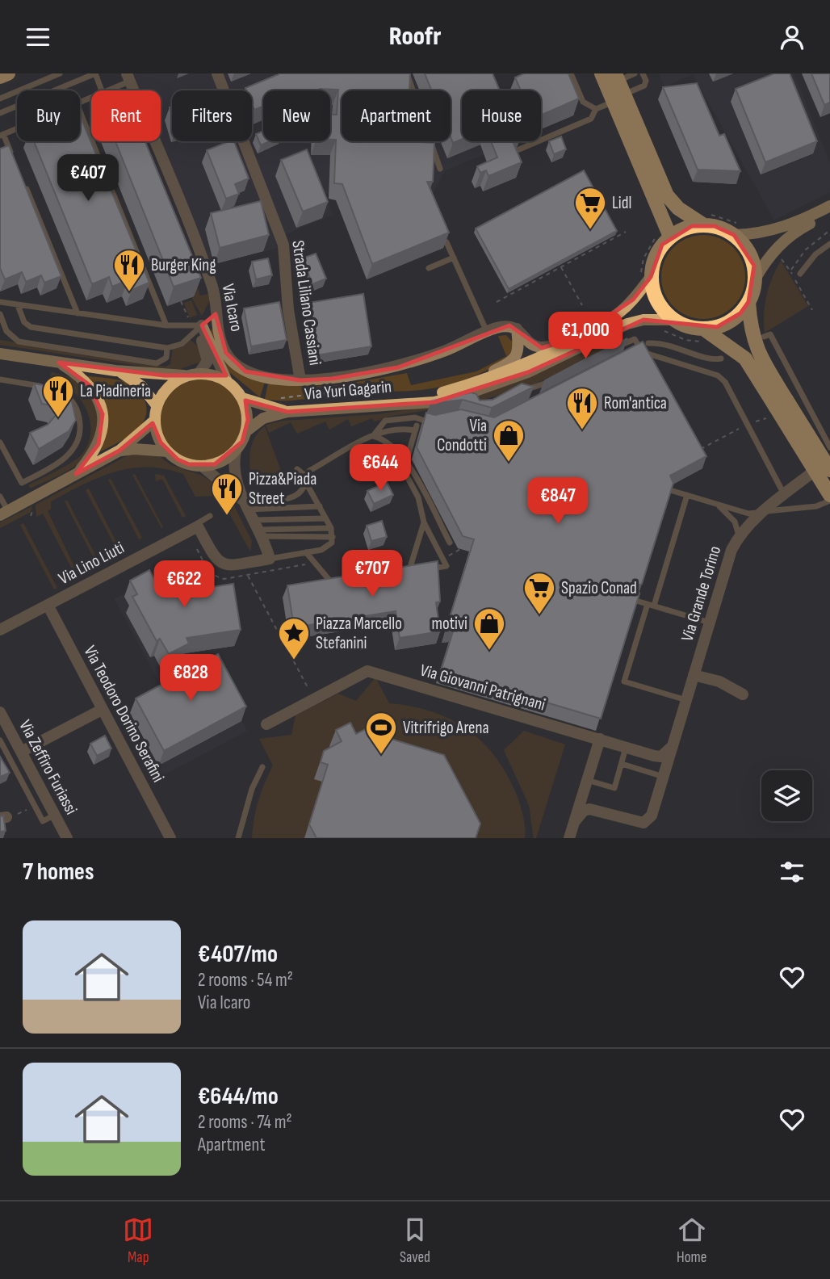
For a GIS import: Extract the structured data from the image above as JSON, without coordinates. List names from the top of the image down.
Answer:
{
  "streets": {
    "main road": ["Via Yuri Gagarin"],
    "street": [
      "Strada Liliano Cassiani",
      "Via Icaro",
      "Via Lino Liuti",
      "Via Grande Torino",
      "Via Giovanni Patrignani",
      "Via Teodoro Dorino Serafini",
      "Via Zeffiro Furiassi"
    ]
  },
  "crossings": [
    ["Strada Liliano Cassiani", "Via Icaro"],
    ["Via Icaro", "Via Yuri Gagarin"],
    ["Via Lino Liuti", "Via Teodoro Dorino Serafini"]
  ],
  "places": {
    "supermarket": ["Lidl", "Spazio Conad"],
    "restaurant": [
      "Burger King",
      "La Piadineria",
      "Rom'antica",
      "Pizza&Piada Street"
    ],
    "shop": ["Via Condotti", "motivi"],
    "place": ["Piazza Marcello Stefanini"],
    "sports": ["Vitrifrigo Arena"]
  },
  "page": {
    "header": "Roofr",
    "chip": [
      "Buy",
      "Rent",
      "Filters",
      "New",
      "Apartment",
      "House"
    ],
    "price": [
      "€407",
      "€1,000",
      "€644",
      "€847",
      "€707",
      "€622",
      "€828"
    ],
    "heading": "7 homes",
    "list": [
      {
        "name": "€407/mo",
        "note": "2 rooms · 54 m² · Via Icaro"
      },
      {
        "name": "€644/mo",
        "note": "2 rooms · 74 m² · Apartment"
      }
    ],
    "tabs": ["Map", "Saved", "Home"]
  }
}
